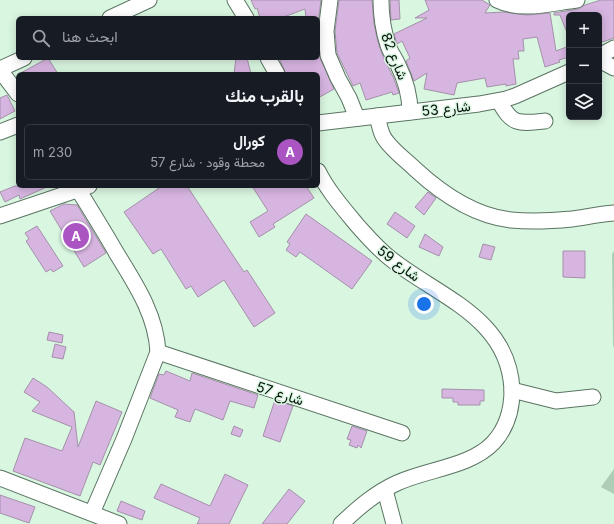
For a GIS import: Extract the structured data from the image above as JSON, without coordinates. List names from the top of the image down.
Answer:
{
  "streets": {
    "street": [
      "شارع 82",
      "شارع 53",
      "شارع 59",
      "شارع 57"
    ]
  },
  "crossings": [
    ["شارع 82", "شارع 53"]
  ],
  "page": {
    "map_buttons": ["+", "−"],
    "search": "ابحث هنا",
    "heading": "بالقرب منك",
    "list": [
      {
        "mark": "A",
        "name": "كورال",
        "note": "محطة وقود · شارع 57",
        "value": "230 m"
      }
    ],
    "pins": "A"
  }
}
